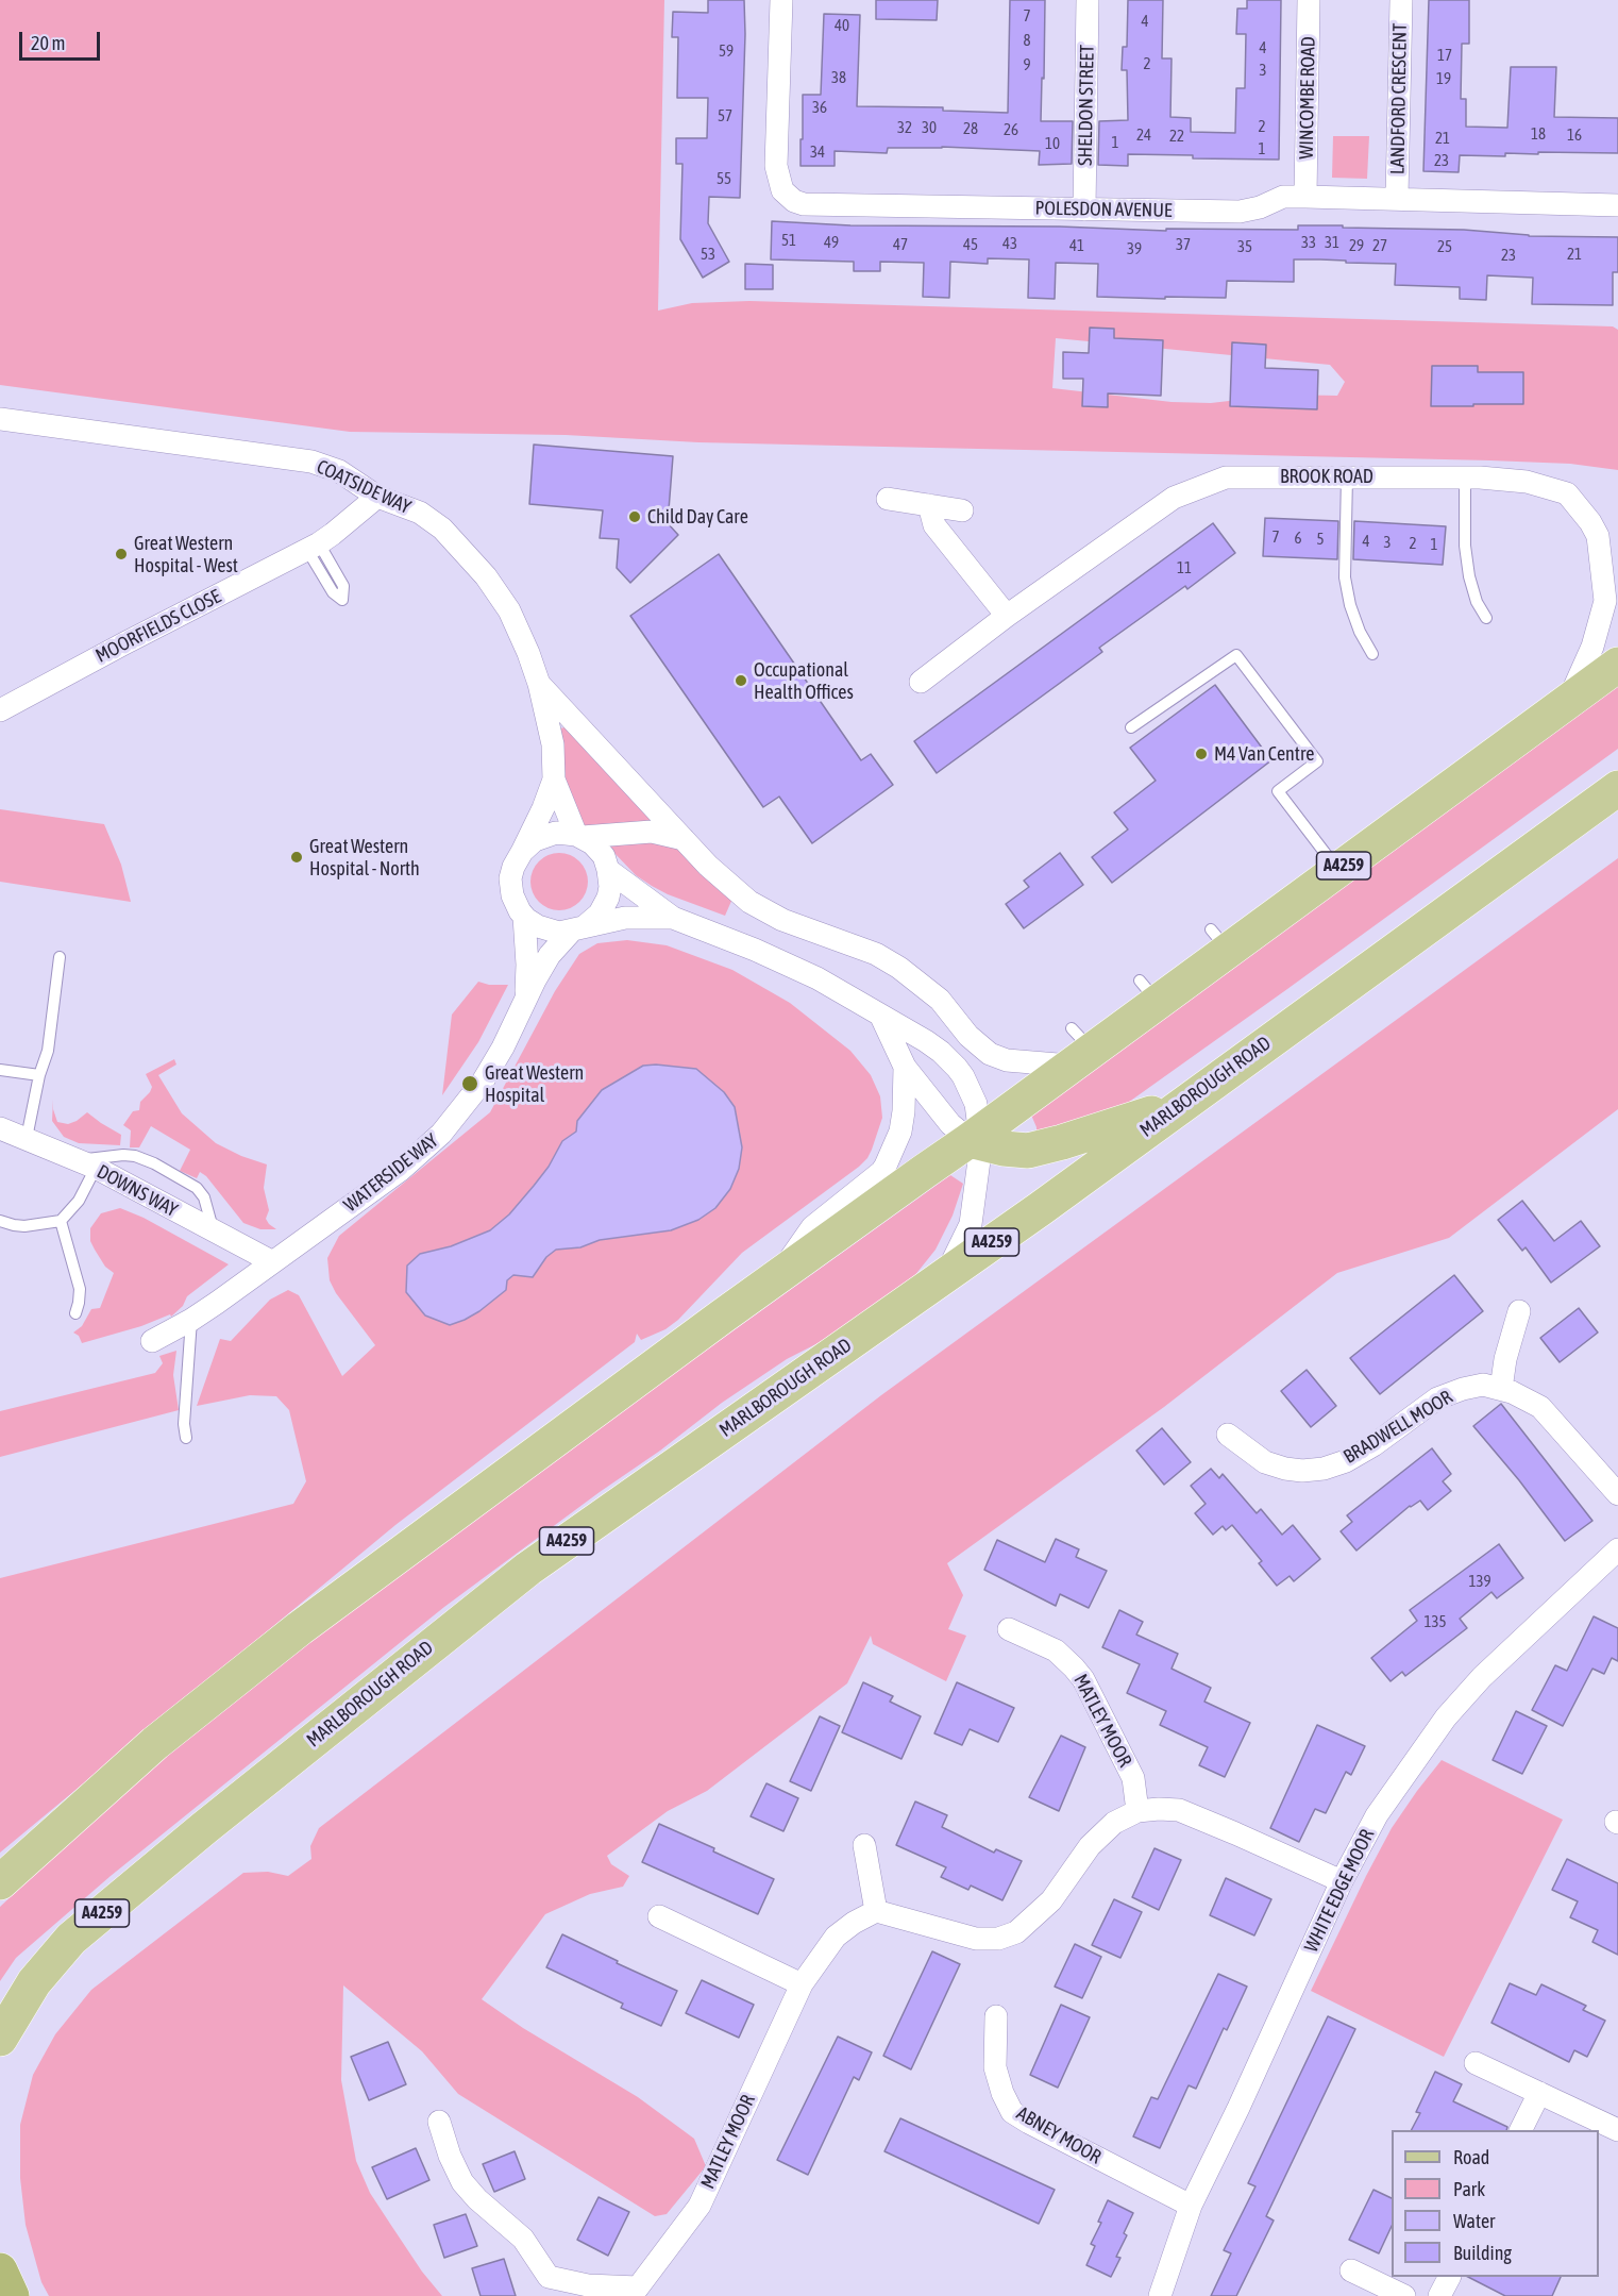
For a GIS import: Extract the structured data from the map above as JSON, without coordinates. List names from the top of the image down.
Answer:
{
  "streets": {
    "main road": ["A4259", "MARLBOROUGH ROAD"],
    "street": [
      "WINCOMBE ROAD",
      "LANDFORD CRESCENT",
      "SHELDON STREET",
      "POLESDON AVENUE",
      "BROOK ROAD",
      "COATSIDE WAY",
      "MOORFIELDS CLOSE",
      "WATERSIDE WAY",
      "DOWNS WAY",
      "BRADWELL MOOR",
      "MATLEY MOOR",
      "WHITE EDGE MOOR",
      "ABNEY MOOR"
    ]
  },
  "crossings": [
    ["WINCOMBE ROAD", "POLESDON AVENUE"],
    ["LANDFORD CRESCENT", "POLESDON AVENUE"],
    ["SHELDON STREET", "POLESDON AVENUE"],
    ["BROOK ROAD", "A4259"],
    ["COATSIDE WAY", "MOORFIELDS CLOSE"],
    ["COATSIDE WAY", "WATERSIDE WAY"],
    ["WATERSIDE WAY", "DOWNS WAY"],
    ["WHITE EDGE MOOR", "ABNEY MOOR"]
  ],
  "places": [
    "Child Day Care",
    "Great Western Hospital - West",
    "Occupational Health Offices",
    "M4 Van Centre",
    "Great Western Hospital - North",
    "Great Western Hospital"
  ],
  "house_numbers": [
    "7",
    "4",
    "40",
    "8",
    "4",
    "59",
    "17",
    "2",
    "9",
    "3",
    "38",
    "19",
    "36",
    "57",
    "2",
    "32",
    "30",
    "28",
    "26",
    "18",
    "24",
    "16",
    "22",
    "21",
    "1",
    "10",
    "1",
    "34",
    "23",
    "55",
    "51",
    "49",
    "33",
    "31",
    "43",
    "47",
    "45",
    "37",
    "41",
    "29",
    "27",
    "35",
    "25",
    "39",
    "53",
    "21",
    "23",
    "7",
    "6",
    "5",
    "4",
    "3",
    "2",
    "1",
    "11",
    "139",
    "135"
  ],
  "legend": [
    "Road",
    "Park",
    "Water",
    "Building"
  ],
  "scale_bar": "20 m"
}
